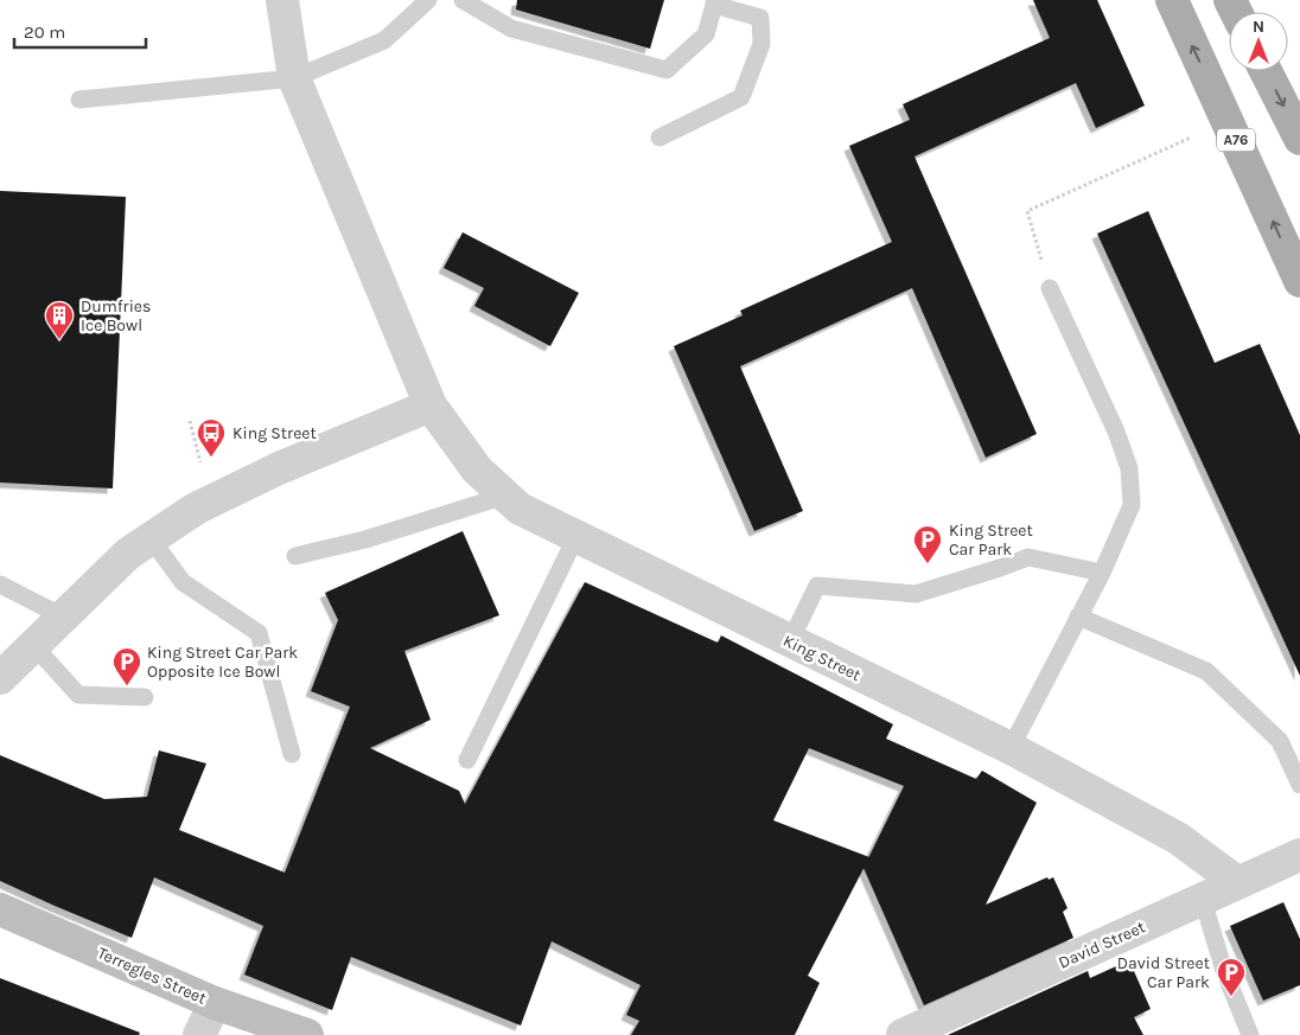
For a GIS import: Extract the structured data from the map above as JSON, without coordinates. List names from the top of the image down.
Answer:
{
  "streets": {
    "main road": ["A76"],
    "street": ["King Street", "David Street", "Terregles Street"]
  },
  "crossings": [
    ["King Street", "David Street"]
  ],
  "places": {
    "building": ["Dumfries Ice Bowl"],
    "bus stop": ["King Street"],
    "parking": ["King Street Car Park", "King Street Car Park Opposite Ice Bowl", "David Street Car Park"]
  },
  "scale_bar": "20 m",
  "north": "top"
}
